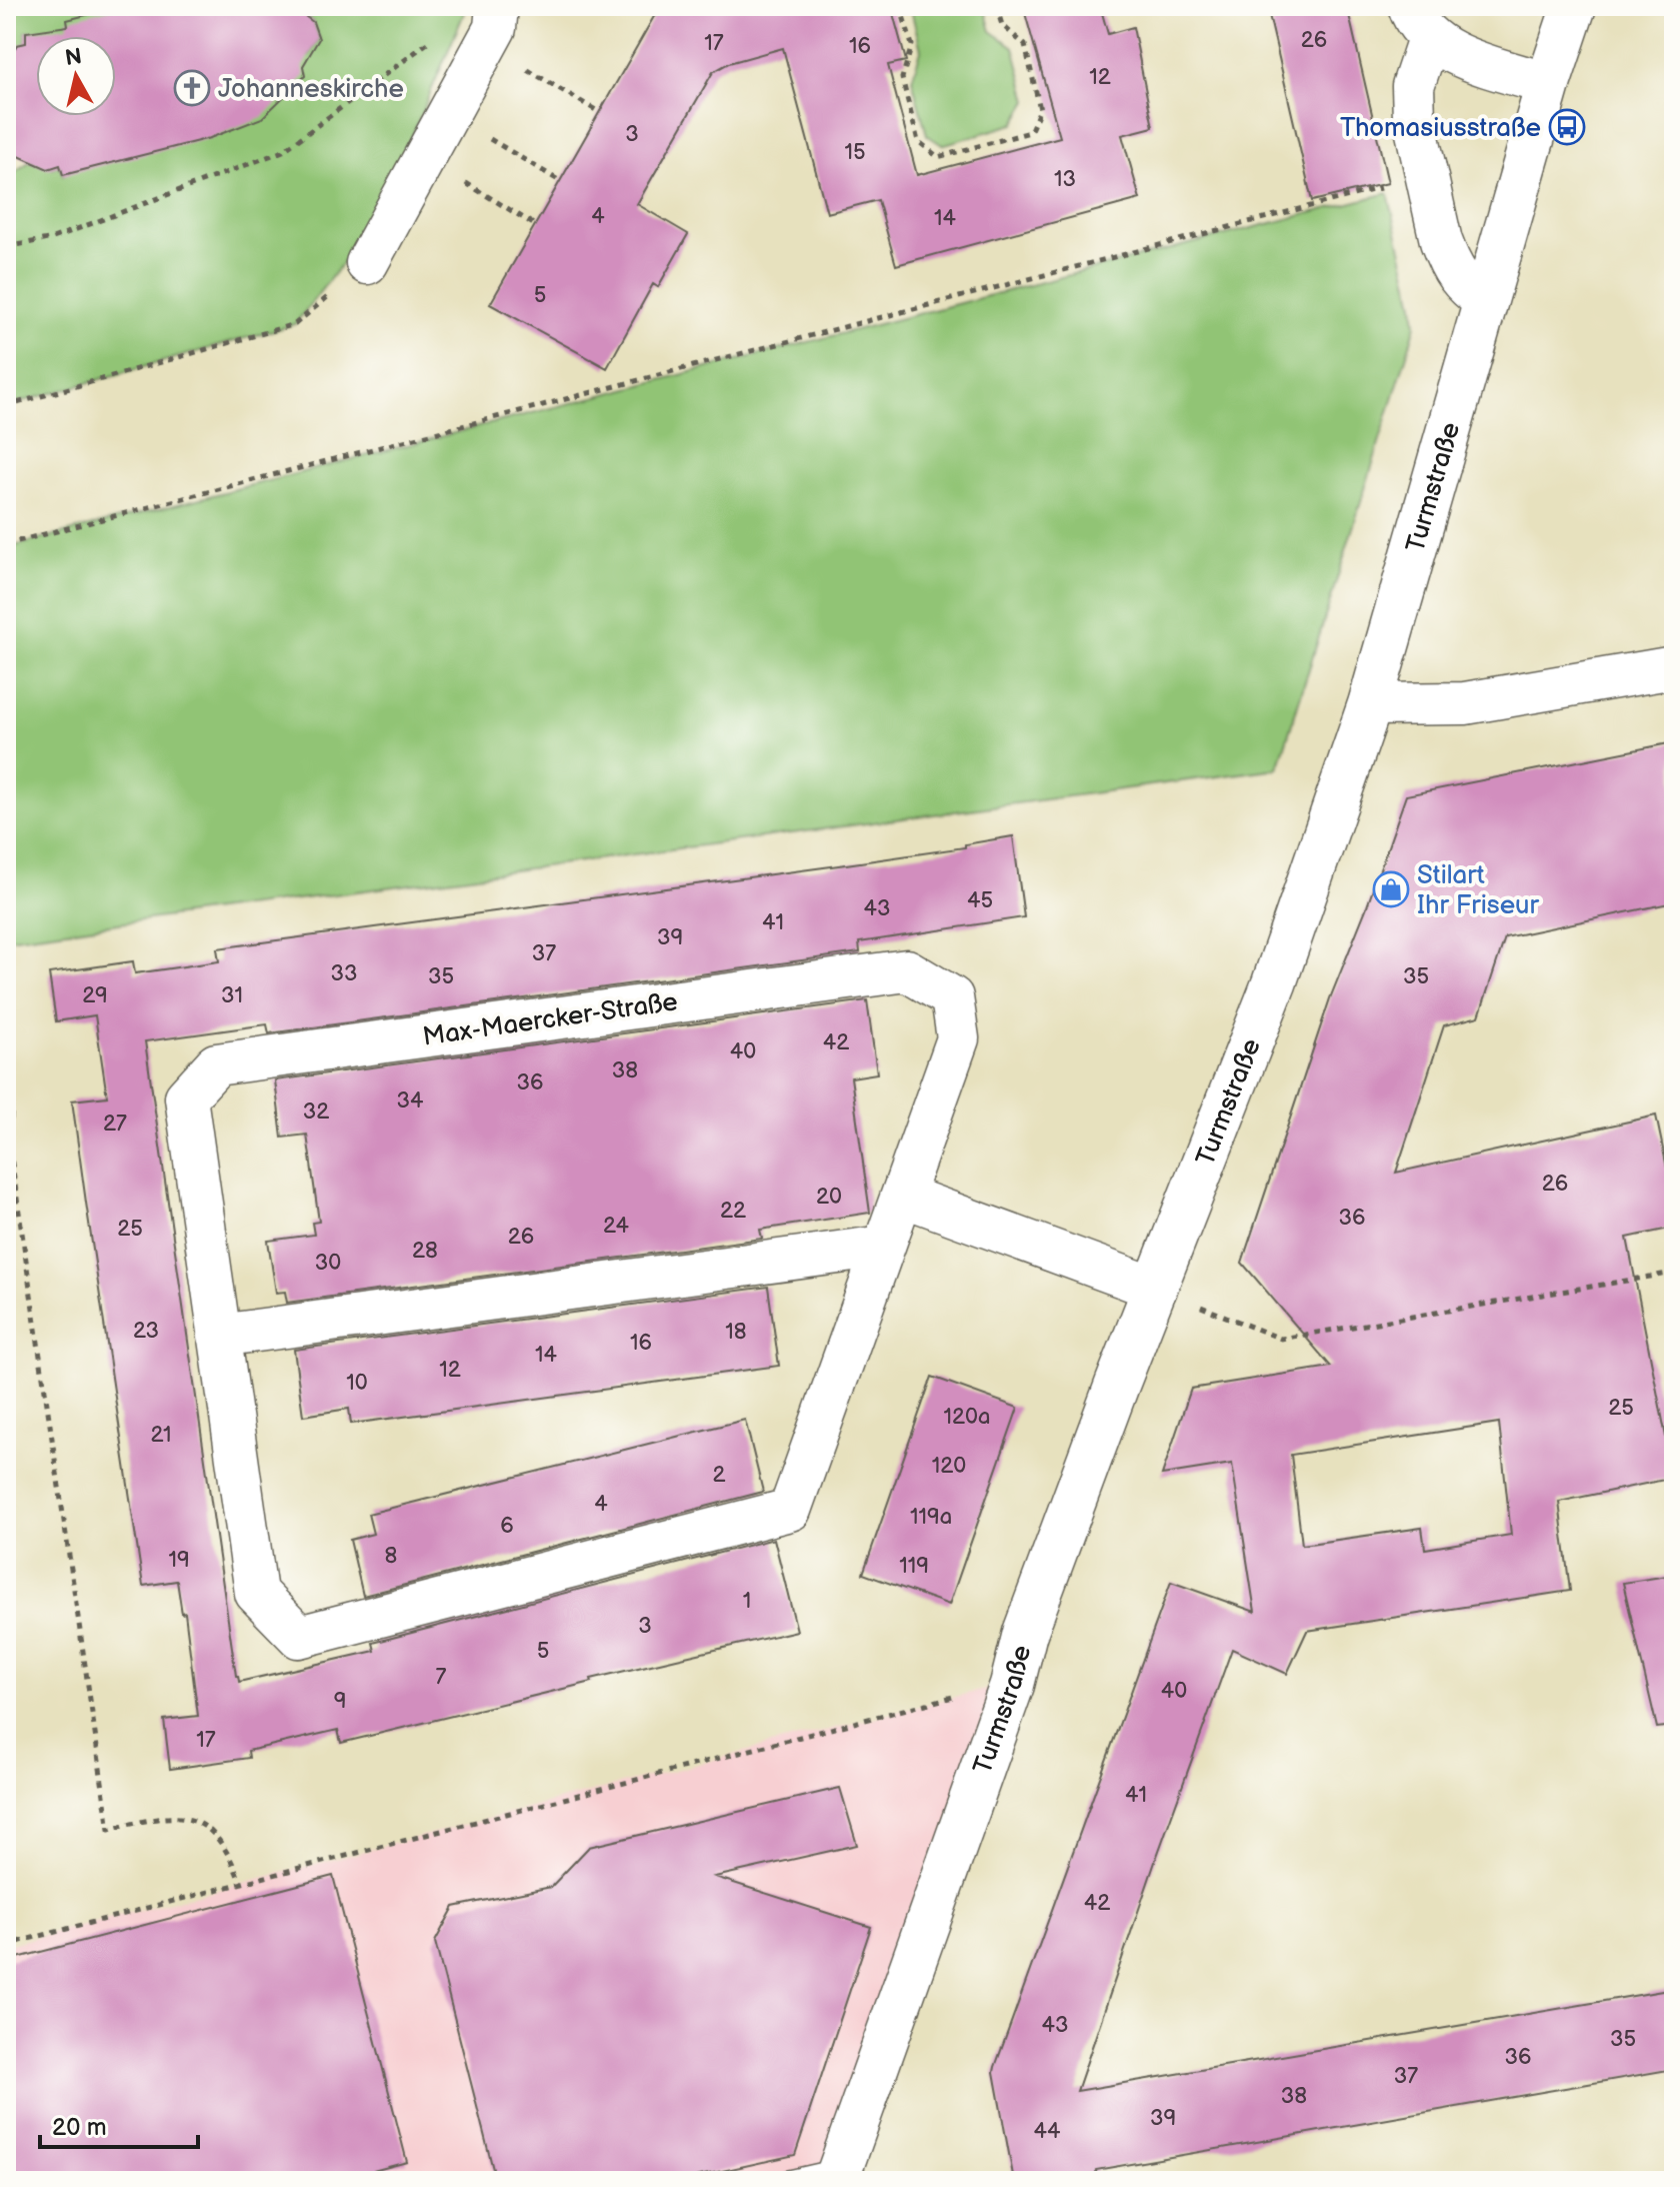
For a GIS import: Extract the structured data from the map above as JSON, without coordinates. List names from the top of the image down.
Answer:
{
  "streets": {
    "street": ["Turmstraße", "Max-Maercker-Straße"]
  },
  "places": {
    "church": ["Johanneskirche"],
    "bus stop": ["Thomasiusstraße"],
    "shop": ["Stilart Ihr Friseur"]
  },
  "house_numbers": [
    "26",
    "17",
    "16",
    "12",
    "3",
    "15",
    "13",
    "4",
    "14",
    "5",
    "45",
    "43",
    "41",
    "39",
    "37",
    "33",
    "35",
    "35",
    "29",
    "31",
    "42",
    "40",
    "38",
    "36",
    "34",
    "32",
    "27",
    "26",
    "20",
    "22",
    "36",
    "24",
    "25",
    "26",
    "28",
    "30",
    "23",
    "18",
    "16",
    "14",
    "12",
    "10",
    "25",
    "120a",
    "21",
    "120",
    "2",
    "4",
    "119a",
    "6",
    "8",
    "19",
    "119",
    "1",
    "3",
    "5",
    "7",
    "40",
    "9",
    "17",
    "41",
    "42",
    "43",
    "35",
    "36",
    "37",
    "38",
    "39",
    "44"
  ],
  "scale_bar": "20 m",
  "north": "top"
}
